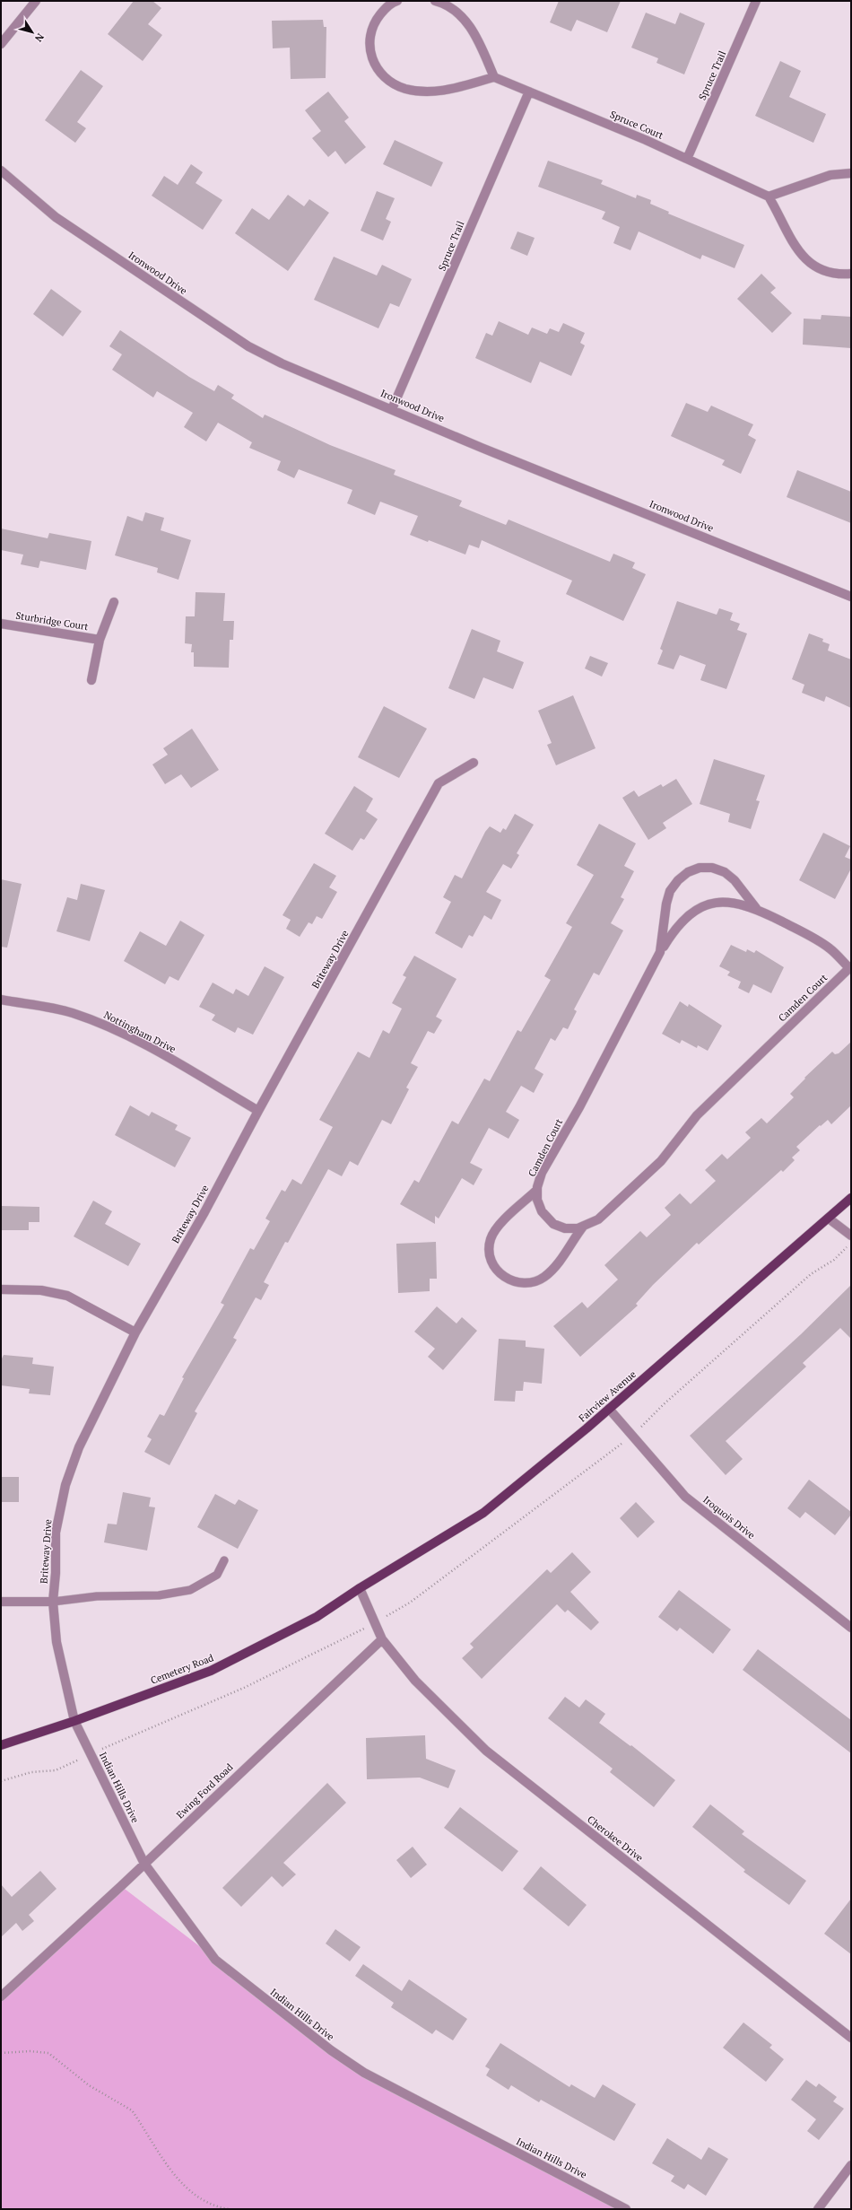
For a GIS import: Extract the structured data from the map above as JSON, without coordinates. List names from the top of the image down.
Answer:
{
  "streets": {
    "main road": ["Fairview Avenue", "Cemetery Road"],
    "street": [
      "Spruce Trail",
      "Spruce Court",
      "Ironwood Drive",
      "Sturbridge Court",
      "Briteway Drive",
      "Camden Court",
      "Nottingham Drive",
      "Iroquois Drive",
      "Indian Hills Drive",
      "Ewing Ford Road",
      "Cherokee Drive"
    ]
  },
  "crossings": [
    ["Spruce Trail", "Spruce Court"],
    ["Spruce Trail", "Ironwood Drive"],
    ["Briteway Drive", "Nottingham Drive"],
    ["Briteway Drive", "Cemetery Road"],
    ["Briteway Drive", "Indian Hills Drive"],
    ["Fairview Avenue", "Iroquois Drive"],
    ["Fairview Avenue", "Cemetery Road"],
    ["Cemetery Road", "Indian Hills Drive"],
    ["Indian Hills Drive", "Ewing Ford Road"],
    ["Ewing Ford Road", "Cherokee Drive"]
  ],
  "north": "bottom right"
}
